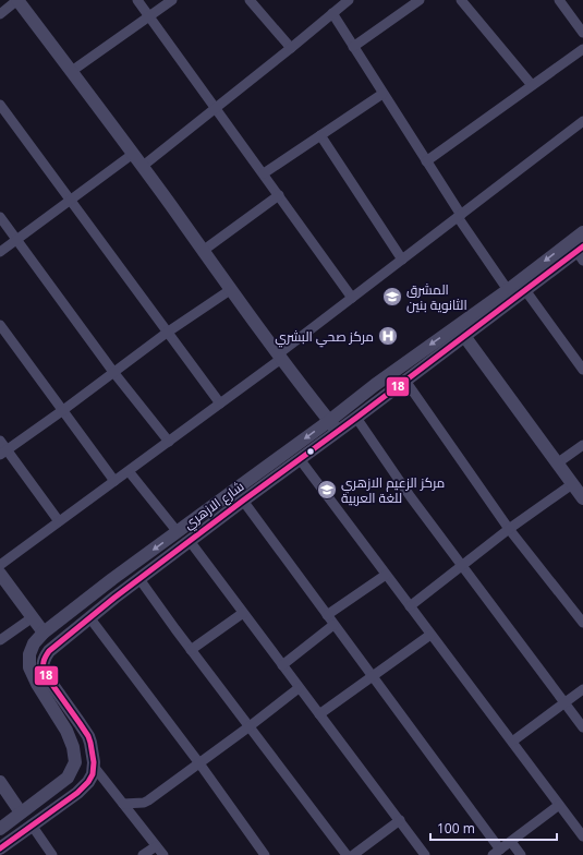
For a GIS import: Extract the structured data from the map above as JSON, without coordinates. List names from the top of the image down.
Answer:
{
  "streets": {
    "street": ["شارع الازهري"]
  },
  "places": {
    "school or university": ["المشرق الثانوية بنين", "مركز الزعيم الازهري للغة العربية"],
    "hospital": ["مركز صحي البشري"]
  },
  "lines": ["transit line 18"],
  "scale_bar": "100 m"
}
